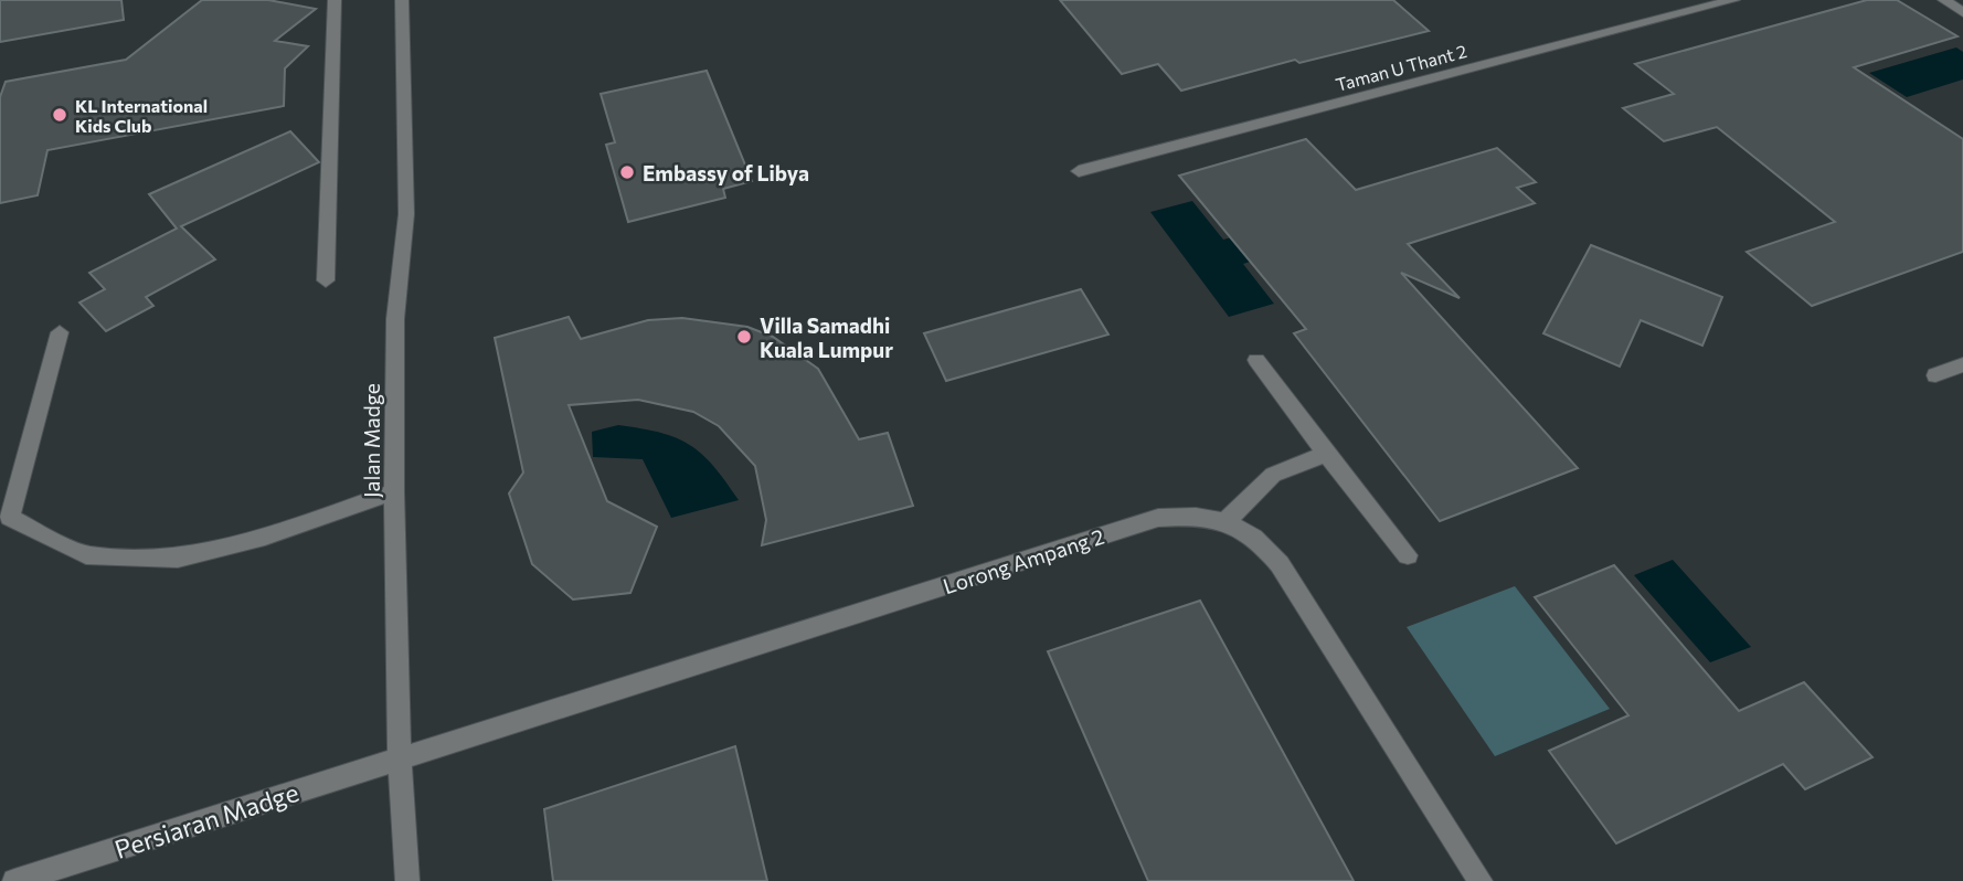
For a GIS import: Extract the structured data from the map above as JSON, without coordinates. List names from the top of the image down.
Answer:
{
  "streets": {
    "street": [
      "Taman U Thant 2",
      "Jalan Madge",
      "Lorong Ampang 2",
      "Persiaran Madge"
    ]
  },
  "crossings": [
    ["Jalan Madge", "Lorong Ampang 2"],
    ["Jalan Madge", "Persiaran Madge"],
    ["Lorong Ampang 2", "Persiaran Madge"]
  ],
  "places": ["KL International Kids Club", "Embassy of Libya", "Villa Samadhi Kuala Lumpur"]
}
